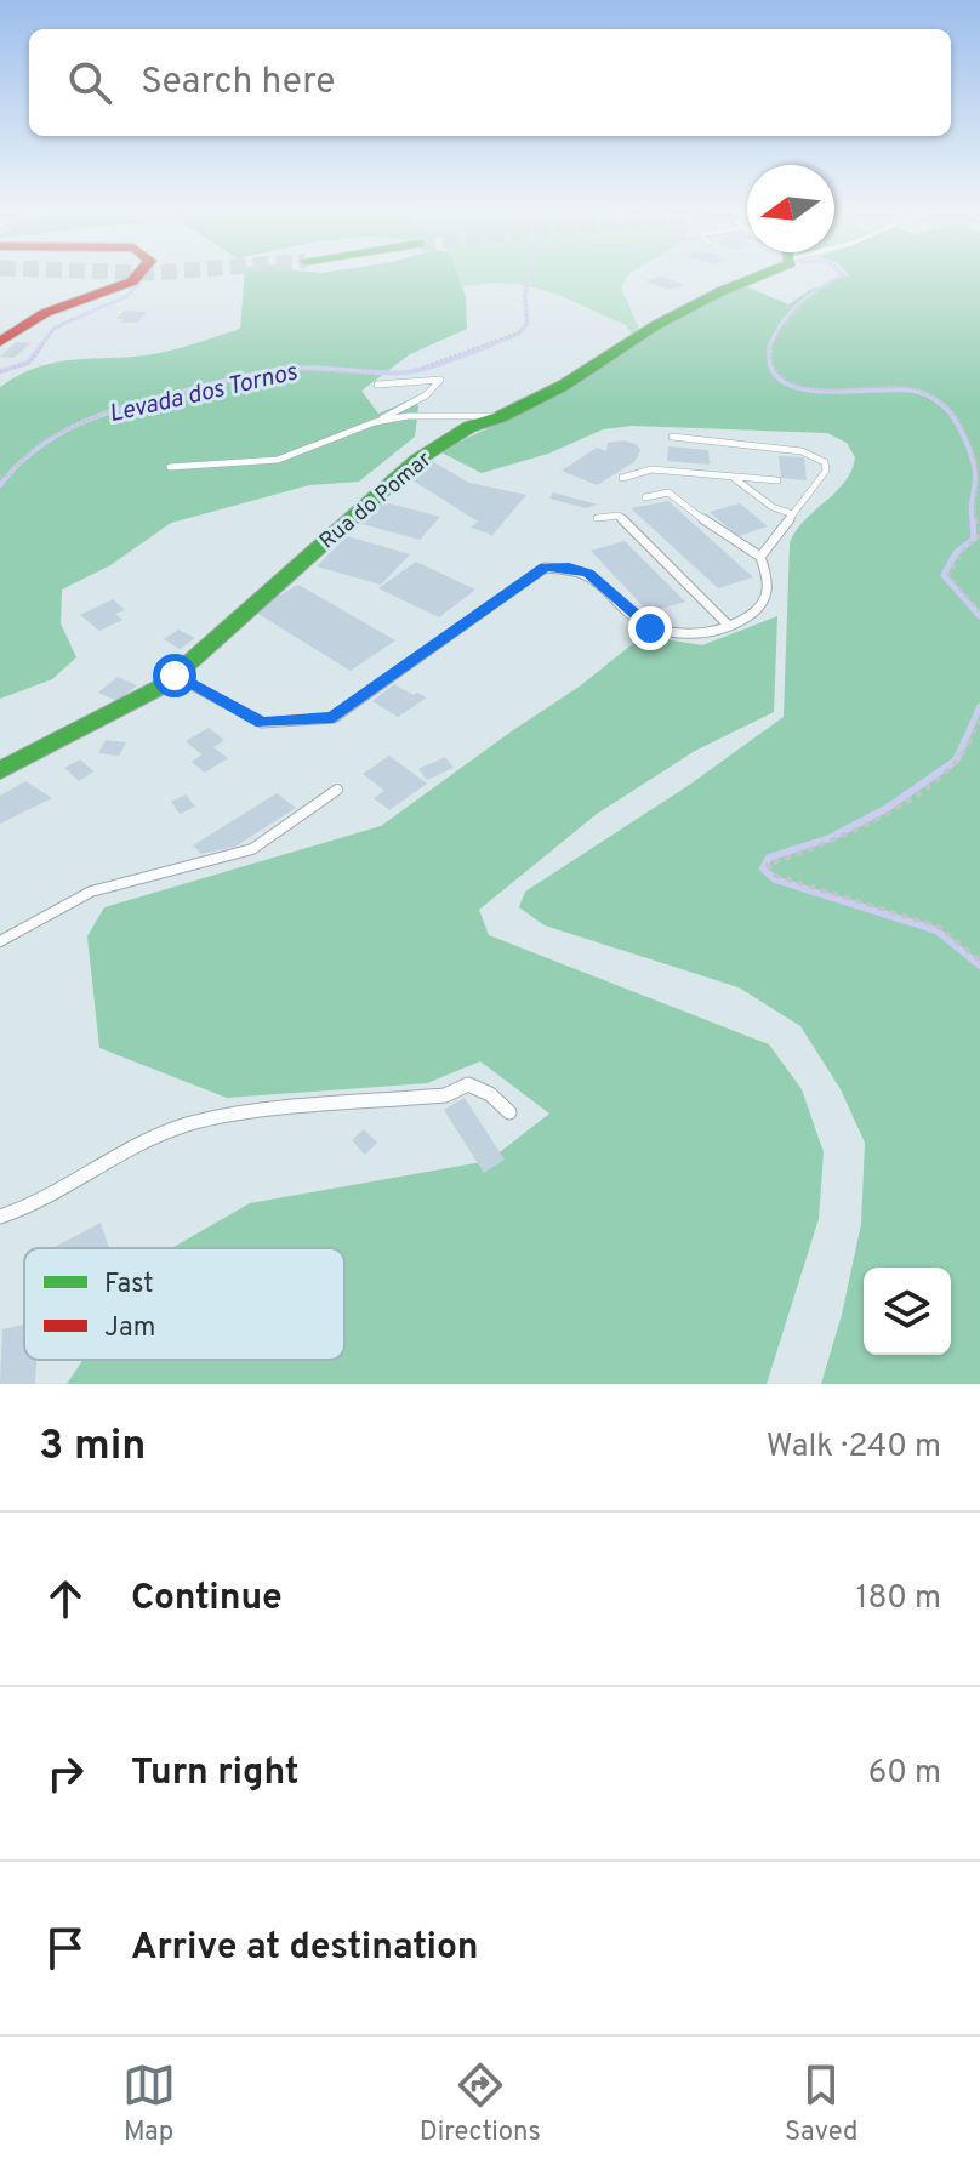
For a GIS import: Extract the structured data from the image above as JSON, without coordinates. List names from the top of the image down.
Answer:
{
  "streets": {
    "street": ["Rua do Pomar"]
  },
  "water": ["Levada dos Tornos"],
  "legend": ["Fast", "Jam"],
  "north": "left",
  "page": {
    "search": "Search here",
    "heading": ["3 min", "Walk · 240 m"],
    "list": [
      ["Continue", "180 m"],
      ["Turn right", "60 m"],
      "Arrive at destination"
    ],
    "nav": ["Map", "Directions", "Saved"]
  }
}
